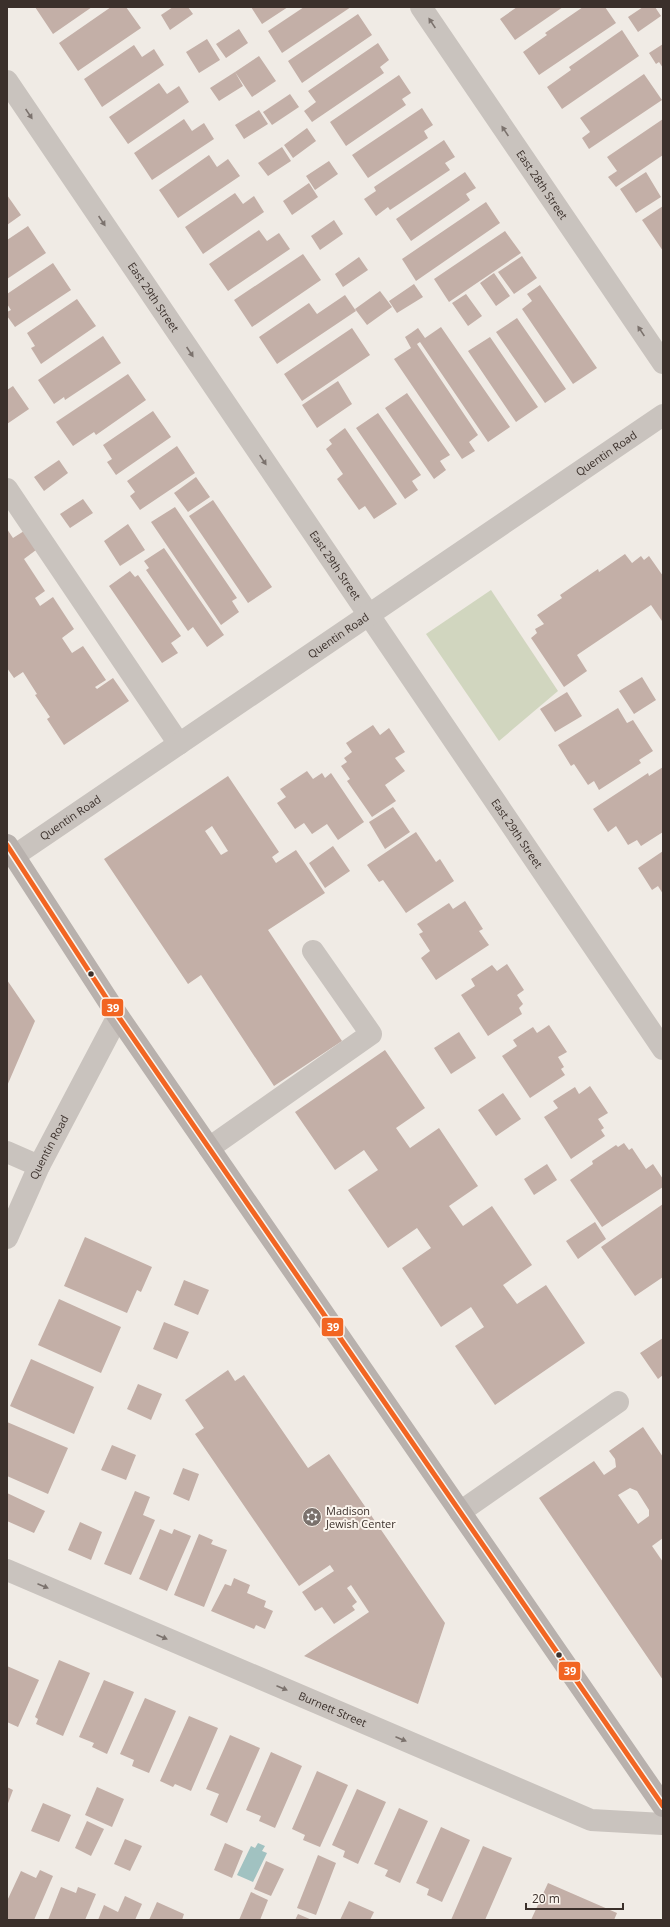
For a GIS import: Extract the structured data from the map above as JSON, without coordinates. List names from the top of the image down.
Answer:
{
  "streets": {
    "street": [
      "East 28th Street",
      "East 29th Street",
      "Quentin Road",
      "Burnett Street"
    ]
  },
  "crossings": [
    ["East 29th Street", "Quentin Road"]
  ],
  "one_way": ["East 28th Street", "East 29th Street", "Burnett Street"],
  "places": {
    "synagogue": ["Madison Jewish Center"]
  },
  "lines": ["transit line 39"],
  "scale_bar": "20 m"
}
